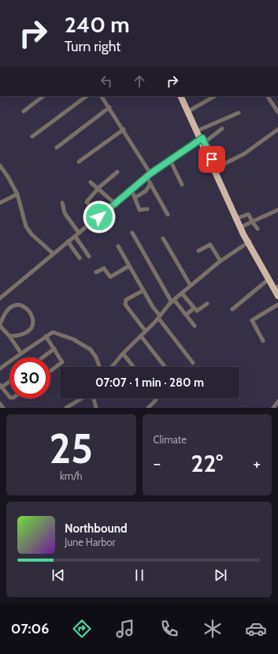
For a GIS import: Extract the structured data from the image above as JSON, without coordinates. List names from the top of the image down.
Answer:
{
  "page": {
    "turn": ["240 m", "Turn right"],
    "limit": "30",
    "trip": "07:07 · 1 min · 280 m",
    "tile": [
      ["25", "km/h"],
      "Climate"
    ],
    "heat": ["−", "22°", "+"],
    "song": ["Northbound", "June Harbor"],
    "tabs": "07:06"
  }
}
